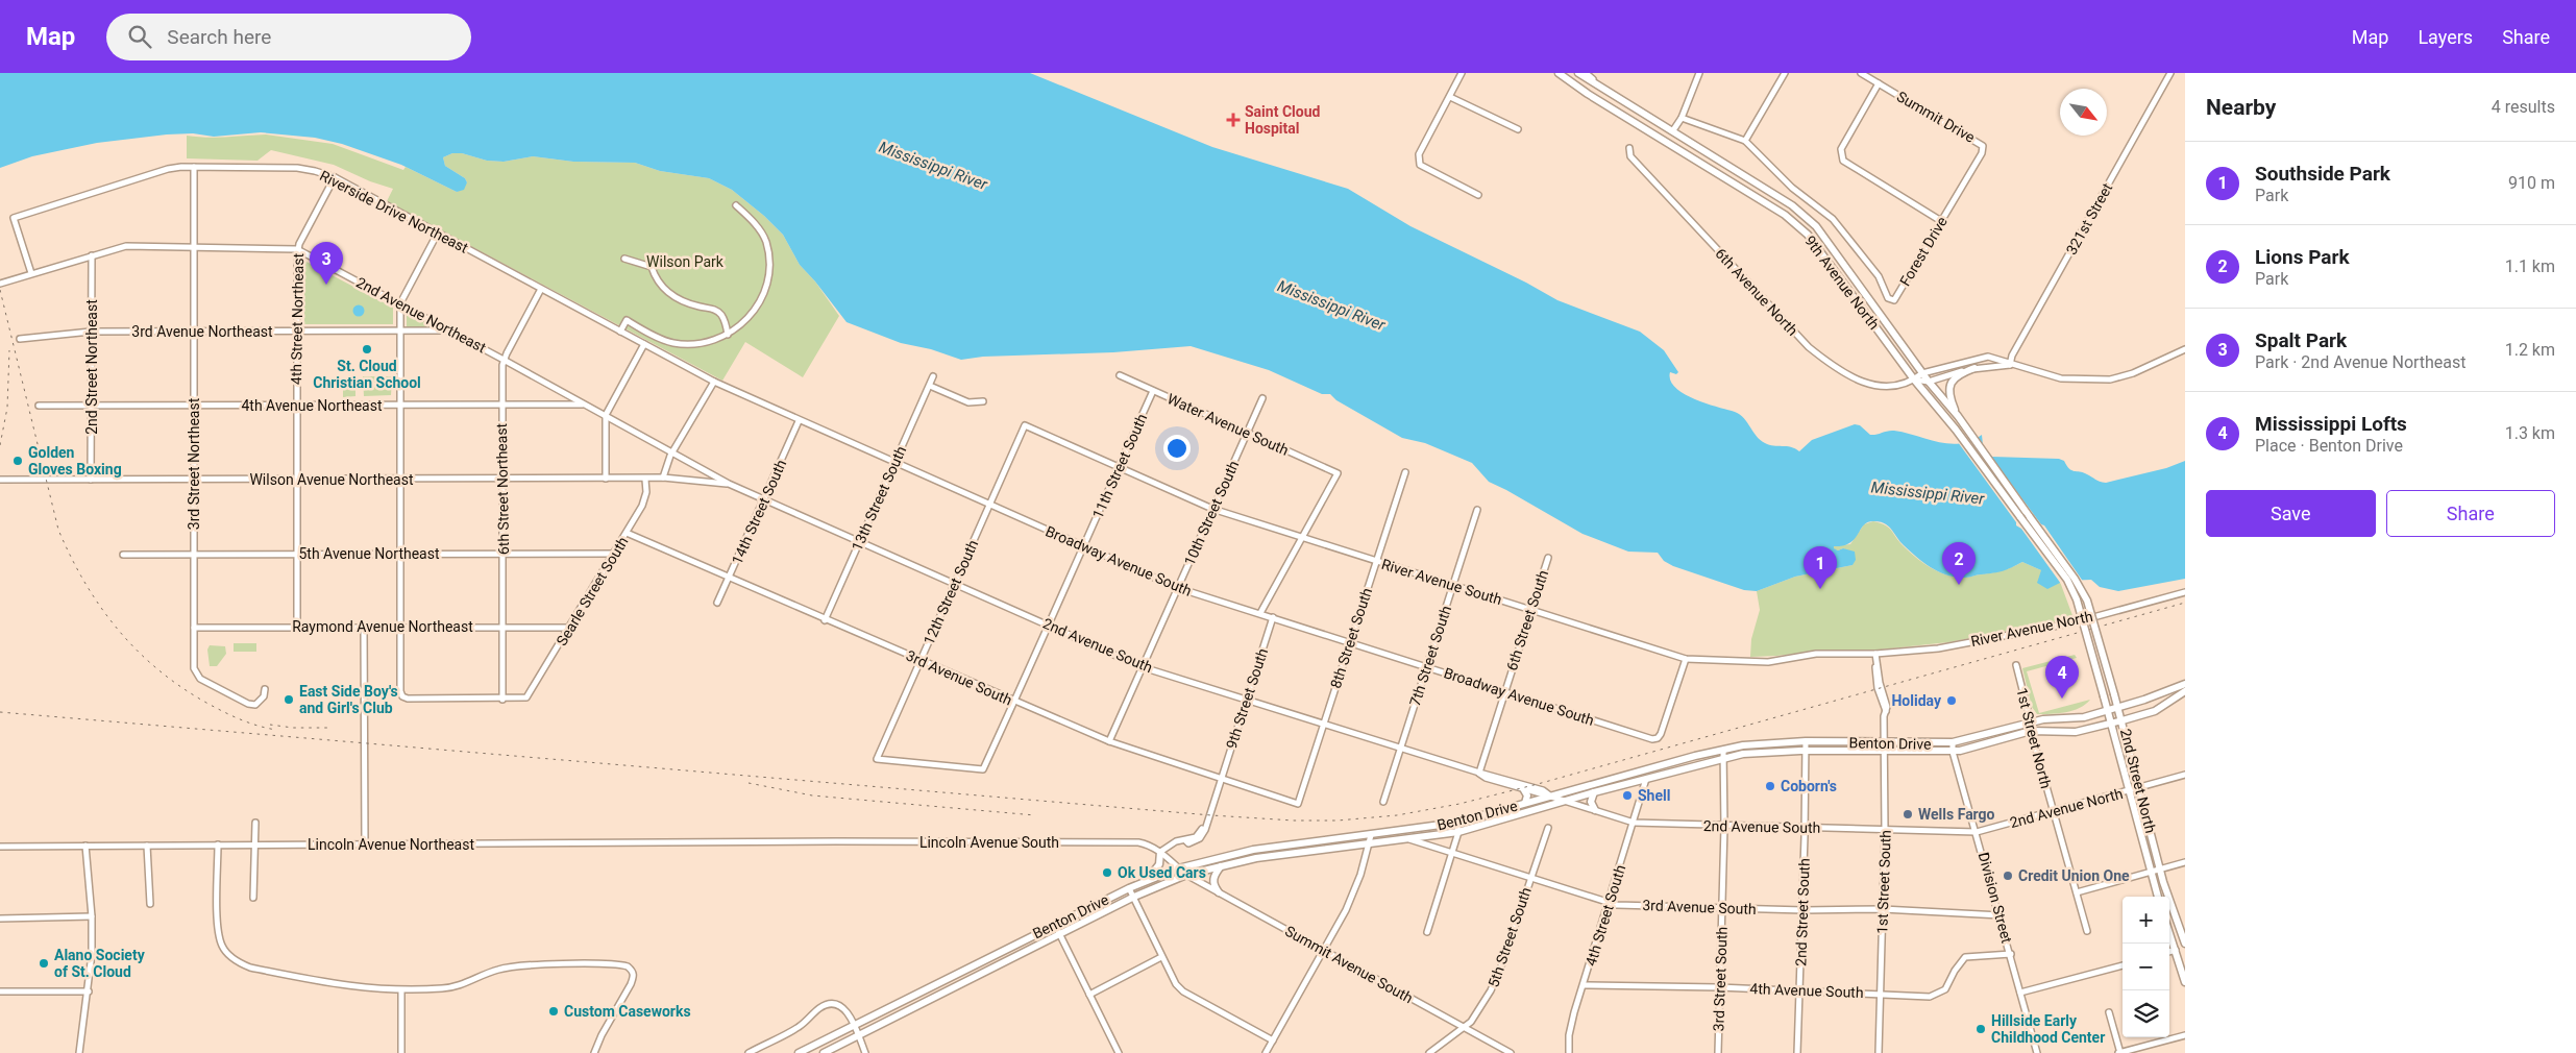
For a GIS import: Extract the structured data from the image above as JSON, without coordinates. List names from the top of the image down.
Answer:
{
  "streets": {
    "main road": ["9th Avenue North", "Benton Drive", "2nd Street North"],
    "street": [
      "Summit Drive",
      "Riverside Drive Northeast",
      "321st Street",
      "Forest Drive",
      "6th Avenue North",
      "2nd Avenue Northeast",
      "4th Street Northeast",
      "3rd Avenue Northeast",
      "2nd Street Northeast",
      "4th Avenue Northeast",
      "Water Avenue South",
      "3rd Street Northeast",
      "11th Street South",
      "Wilson Avenue Northeast",
      "6th Street Northeast",
      "13th Street South",
      "14th Street South",
      "10th Street South",
      "5th Avenue Northeast",
      "Broadway Avenue South",
      "River Avenue South",
      "Searle Street South",
      "12th Street South",
      "6th Street South",
      "Raymond Avenue Northeast",
      "River Avenue North",
      "8th Street South",
      "2nd Avenue South",
      "7th Street South",
      "3rd Avenue South",
      "9th Street South",
      "1st Street North",
      "2nd Avenue North",
      "Lincoln Avenue South",
      "Lincoln Avenue Northeast",
      "1st Street South",
      "Division Street",
      "2nd Street South",
      "4th Street South",
      "5th Street South",
      "Summit Avenue South",
      "3rd Street South",
      "4th Avenue South"
    ]
  },
  "crossings": [
    ["Summit Drive", "Forest Drive"],
    ["Riverside Drive Northeast", "2nd Avenue Northeast"],
    ["Riverside Drive Northeast", "4th Street Northeast"],
    ["Riverside Drive Northeast", "3rd Street Northeast"],
    ["Riverside Drive Northeast", "6th Street Northeast"],
    ["Riverside Drive Northeast", "Broadway Avenue South"],
    ["9th Avenue North", "6th Avenue North"],
    ["9th Avenue North", "Benton Drive"],
    ["9th Avenue North", "2nd Street North"],
    ["9th Avenue North", "2nd Avenue North"],
    ["2nd Avenue Northeast", "4th Street Northeast"],
    ["2nd Avenue Northeast", "3rd Avenue Northeast"],
    ["2nd Avenue Northeast", "2nd Street Northeast"],
    ["2nd Avenue Northeast", "4th Avenue Northeast"],
    ["2nd Avenue Northeast", "3rd Street Northeast"],
    ["2nd Avenue Northeast", "6th Street Northeast"],
    ["2nd Avenue Northeast", "2nd Avenue South"],
    ["4th Street Northeast", "3rd Avenue Northeast"],
    ["4th Street Northeast", "4th Avenue Northeast"],
    ["4th Street Northeast", "Wilson Avenue Northeast"],
    ["4th Street Northeast", "5th Avenue Northeast"],
    ["4th Street Northeast", "Raymond Avenue Northeast"],
    ["3rd Avenue Northeast", "2nd Street Northeast"],
    ["3rd Avenue Northeast", "3rd Street Northeast"],
    ["2nd Street Northeast", "4th Avenue Northeast"],
    ["2nd Street Northeast", "Wilson Avenue Northeast"],
    ["4th Avenue Northeast", "3rd Street Northeast"],
    ["4th Avenue Northeast", "6th Street Northeast"],
    ["Water Avenue South", "11th Street South"],
    ["Water Avenue South", "10th Street South"],
    ["Water Avenue South", "River Avenue South"],
    ["3rd Street Northeast", "Wilson Avenue Northeast"],
    ["3rd Street Northeast", "5th Avenue Northeast"],
    ["3rd Street Northeast", "Raymond Avenue Northeast"],
    ["11th Street South", "Broadway Avenue South"],
    ["11th Street South", "River Avenue South"],
    ["11th Street South", "12th Street South"],
    ["11th Street South", "2nd Avenue South"],
    ["11th Street South", "3rd Avenue South"],
    ["Wilson Avenue Northeast", "6th Street Northeast"],
    ["Wilson Avenue Northeast", "Searle Street South"],
    ["Wilson Avenue Northeast", "2nd Avenue South"],
    ["6th Street Northeast", "5th Avenue Northeast"],
    ["6th Street Northeast", "Searle Street South"],
    ["6th Street Northeast", "Raymond Avenue Northeast"],
    ["13th Street South", "Broadway Avenue South"],
    ["13th Street South", "2nd Avenue South"],
    ["13th Street South", "3rd Avenue South"],
    ["14th Street South", "Broadway Avenue South"],
    ["14th Street South", "2nd Avenue South"],
    ["14th Street South", "3rd Avenue South"],
    ["10th Street South", "Broadway Avenue South"],
    ["10th Street South", "River Avenue South"],
    ["10th Street South", "2nd Avenue South"],
    ["10th Street South", "3rd Avenue South"],
    ["5th Avenue Northeast", "Searle Street South"],
    ["Broadway Avenue South", "River Avenue South"],
    ["Broadway Avenue South", "12th Street South"],
    ["Broadway Avenue South", "6th Street South"],
    ["Broadway Avenue South", "8th Street South"],
    ["Broadway Avenue South", "7th Street South"],
    ["Broadway Avenue South", "9th Street South"],
    ["River Avenue South", "12th Street South"],
    ["River Avenue South", "6th Street South"],
    ["River Avenue South", "River Avenue North"],
    ["River Avenue South", "8th Street South"],
    ["River Avenue South", "7th Street South"],
    ["River Avenue South", "1st Street South"],
    ["Searle Street South", "Raymond Avenue Northeast"],
    ["Searle Street South", "3rd Avenue South"],
    ["12th Street South", "2nd Avenue South"],
    ["12th Street South", "3rd Avenue South"],
    ["6th Street South", "2nd Avenue South"],
    ["River Avenue North", "1st Street South"],
    ["8th Street South", "2nd Avenue South"],
    ["8th Street South", "3rd Avenue South"],
    ["2nd Avenue South", "7th Street South"],
    ["2nd Avenue South", "9th Street South"],
    ["2nd Avenue South", "Benton Drive"],
    ["2nd Avenue South", "2nd Avenue North"],
    ["2nd Avenue South", "1st Street South"],
    ["2nd Avenue South", "Division Street"],
    ["2nd Avenue South", "2nd Street South"],
    ["2nd Avenue South", "4th Street South"],
    ["2nd Avenue South", "3rd Street South"],
    ["3rd Avenue South", "9th Street South"],
    ["3rd Avenue South", "Benton Drive"],
    ["3rd Avenue South", "1st Street South"],
    ["3rd Avenue South", "Division Street"],
    ["3rd Avenue South", "2nd Street South"],
    ["3rd Avenue South", "4th Street South"],
    ["3rd Avenue South", "5th Street South"],
    ["3rd Avenue South", "3rd Street South"],
    ["9th Street South", "Lincoln Avenue South"],
    ["1st Street North", "Benton Drive"],
    ["1st Street North", "2nd Avenue North"],
    ["Benton Drive", "2nd Street North"],
    ["Benton Drive", "Lincoln Avenue South"],
    ["Benton Drive", "1st Street South"],
    ["Benton Drive", "Division Street"],
    ["Benton Drive", "2nd Street South"],
    ["Benton Drive", "4th Street South"],
    ["Benton Drive", "Summit Avenue South"],
    ["Benton Drive", "3rd Street South"],
    ["2nd Street North", "2nd Avenue North"],
    ["2nd Avenue North", "Division Street"],
    ["Lincoln Avenue South", "Lincoln Avenue Northeast"],
    ["Lincoln Avenue South", "Summit Avenue South"],
    ["1st Street South", "4th Avenue South"],
    ["Division Street", "4th Avenue South"],
    ["2nd Street South", "4th Avenue South"],
    ["4th Street South", "4th Avenue South"],
    ["5th Street South", "Summit Avenue South"],
    ["3rd Street South", "4th Avenue South"]
  ],
  "water": ["Mississippi River"],
  "parks": ["Wilson Park"],
  "places": {
    "health": ["Saint Cloud Hospital"],
    "other": [
      "St. Cloud Christian School",
      "Golden Gloves Boxing",
      "East Side Boy's and Girl's Club",
      "Holiday",
      "Coborn's",
      "Shell",
      "Wells Fargo",
      "Ok Used Cars",
      "Credit Union One",
      "Alano Society of St. Cloud",
      "Custom Caseworks",
      "Hillside Early Childhood Center"
    ]
  },
  "north": "bottom right",
  "page": {
    "header": "Map",
    "search": "Search here",
    "nav": ["Map", "Layers", "Share"],
    "heading": ["Nearby", "4 results"],
    "list": [
      {
        "mark": "1",
        "name": "Southside Park",
        "note": "Park",
        "value": "910 m"
      },
      {
        "mark": "2",
        "name": "Lions Park",
        "note": "Park",
        "value": "1.1 km"
      },
      {
        "mark": "3",
        "name": "Spalt Park",
        "note": "Park · 2nd Avenue Northeast",
        "value": "1.2 km"
      },
      {
        "mark": "4",
        "name": "Mississippi Lofts",
        "note": "Place · Benton Drive",
        "value": "1.3 km"
      }
    ],
    "pins": [
      "3",
      "2",
      "1",
      "4"
    ],
    "buttons": ["Save", "Share"],
    "map_buttons": ["+", "−"]
  }
}
